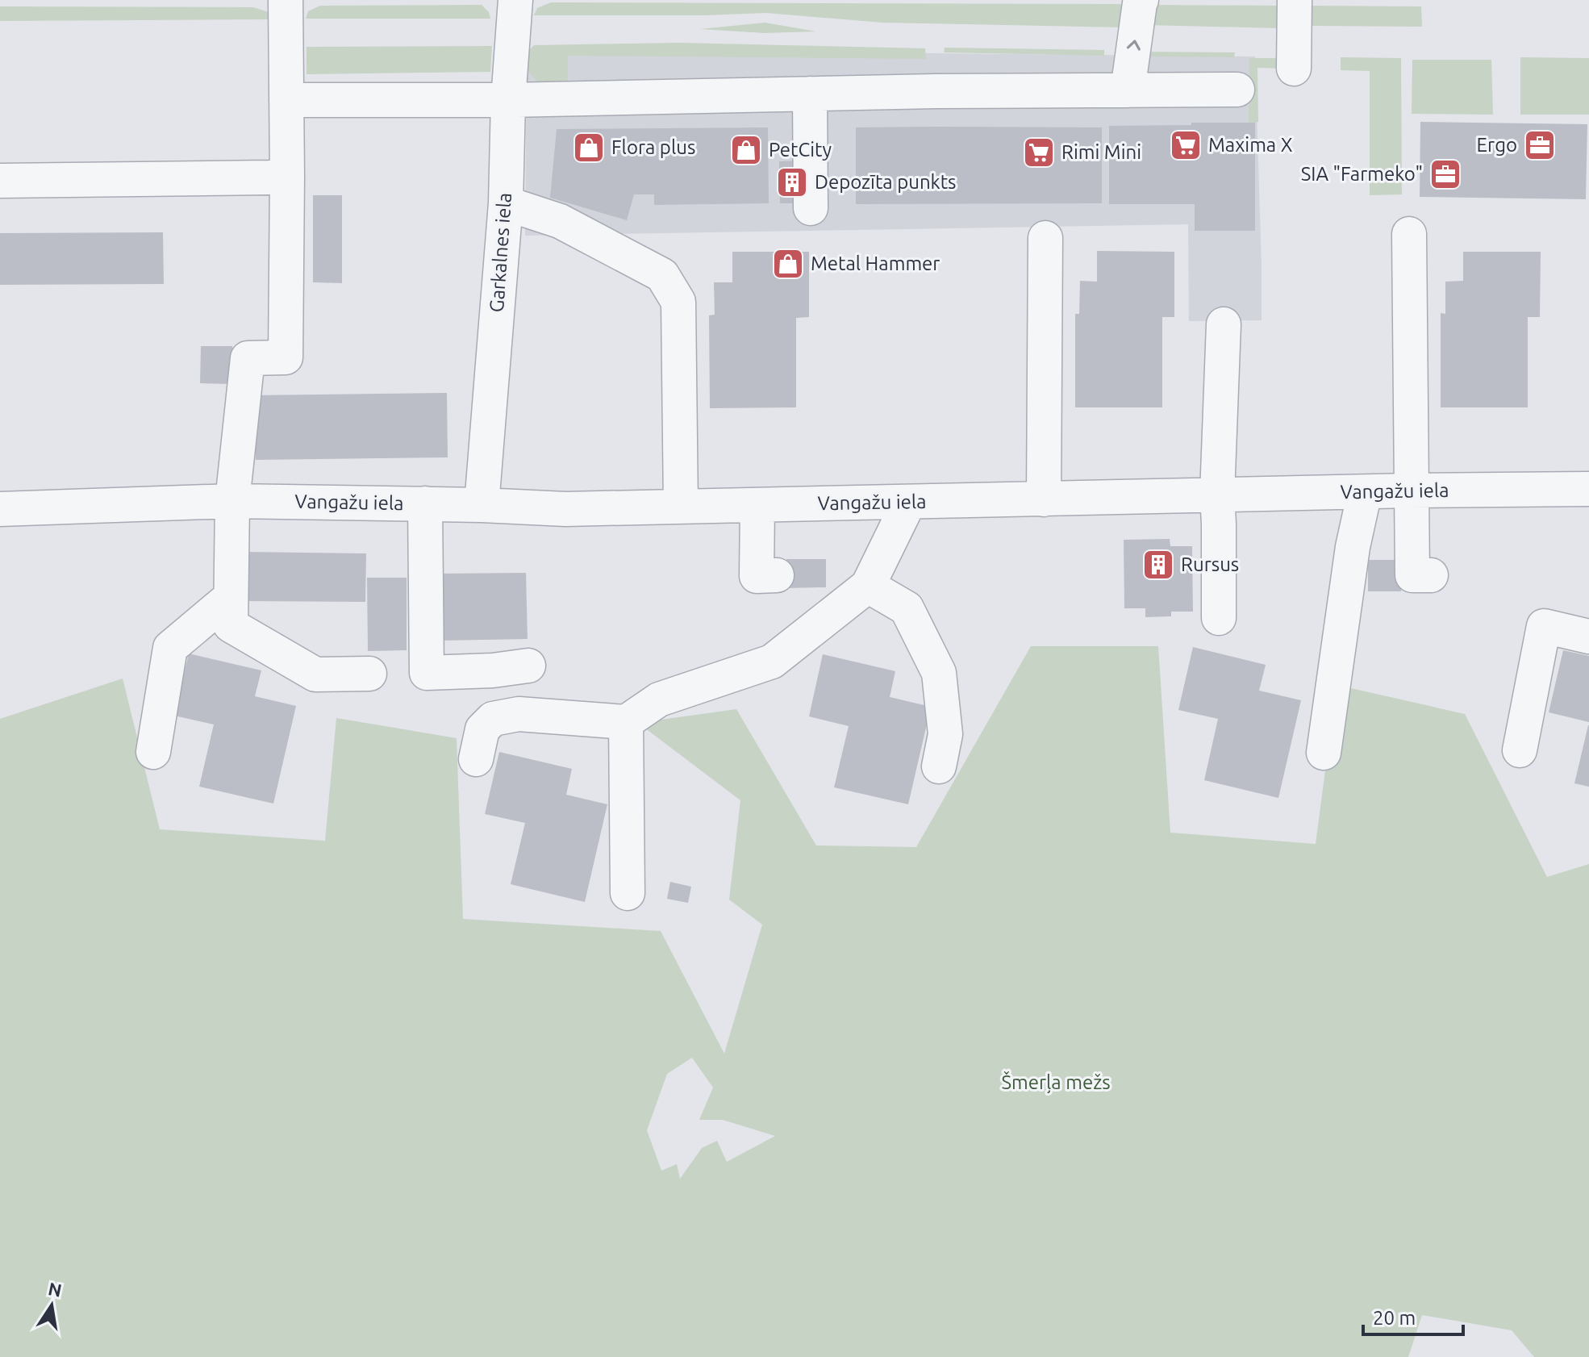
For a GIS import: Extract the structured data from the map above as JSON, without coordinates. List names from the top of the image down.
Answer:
{
  "streets": {
    "street": ["Garkalnes iela", "Vangažu iela"]
  },
  "crossings": [
    ["Garkalnes iela", "Vangažu iela"]
  ],
  "parks": ["Šmerļa mežs"],
  "places": {
    "supermarket": ["Maxima X", "Rimi Mini"],
    "office": ["Ergo", "SIA \"Farmeko\""],
    "shop": ["Flora plus", "PetCity", "Metal Hammer"],
    "building": ["Depozīta punkts", "Rursus"]
  },
  "scale_bar": "20 m",
  "north": "top"
}
